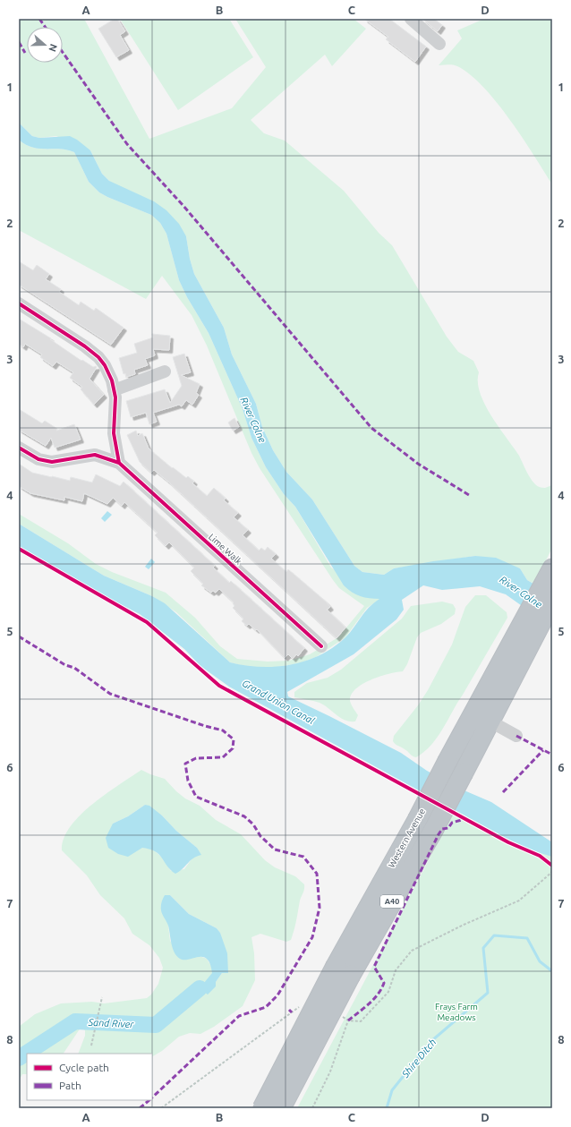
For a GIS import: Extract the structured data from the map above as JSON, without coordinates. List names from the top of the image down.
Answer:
{
  "streets": {
    "highway": ["Western Avenue", "A40"],
    "street": ["Lime Walk"]
  },
  "water": [
    "River Colne",
    "Grand Union Canal",
    "Sand River",
    "Shire Ditch"
  ],
  "parks": ["Frays Farm Meadows"],
  "legend": ["Cycle path", "Path"],
  "north": "right",
  "grid": {
    "columns": [
      "A",
      "B",
      "C",
      "D"
    ],
    "rows": [
      "1",
      "2",
      "3",
      "4",
      "5",
      "6",
      "7",
      "8"
    ]
  }
}
